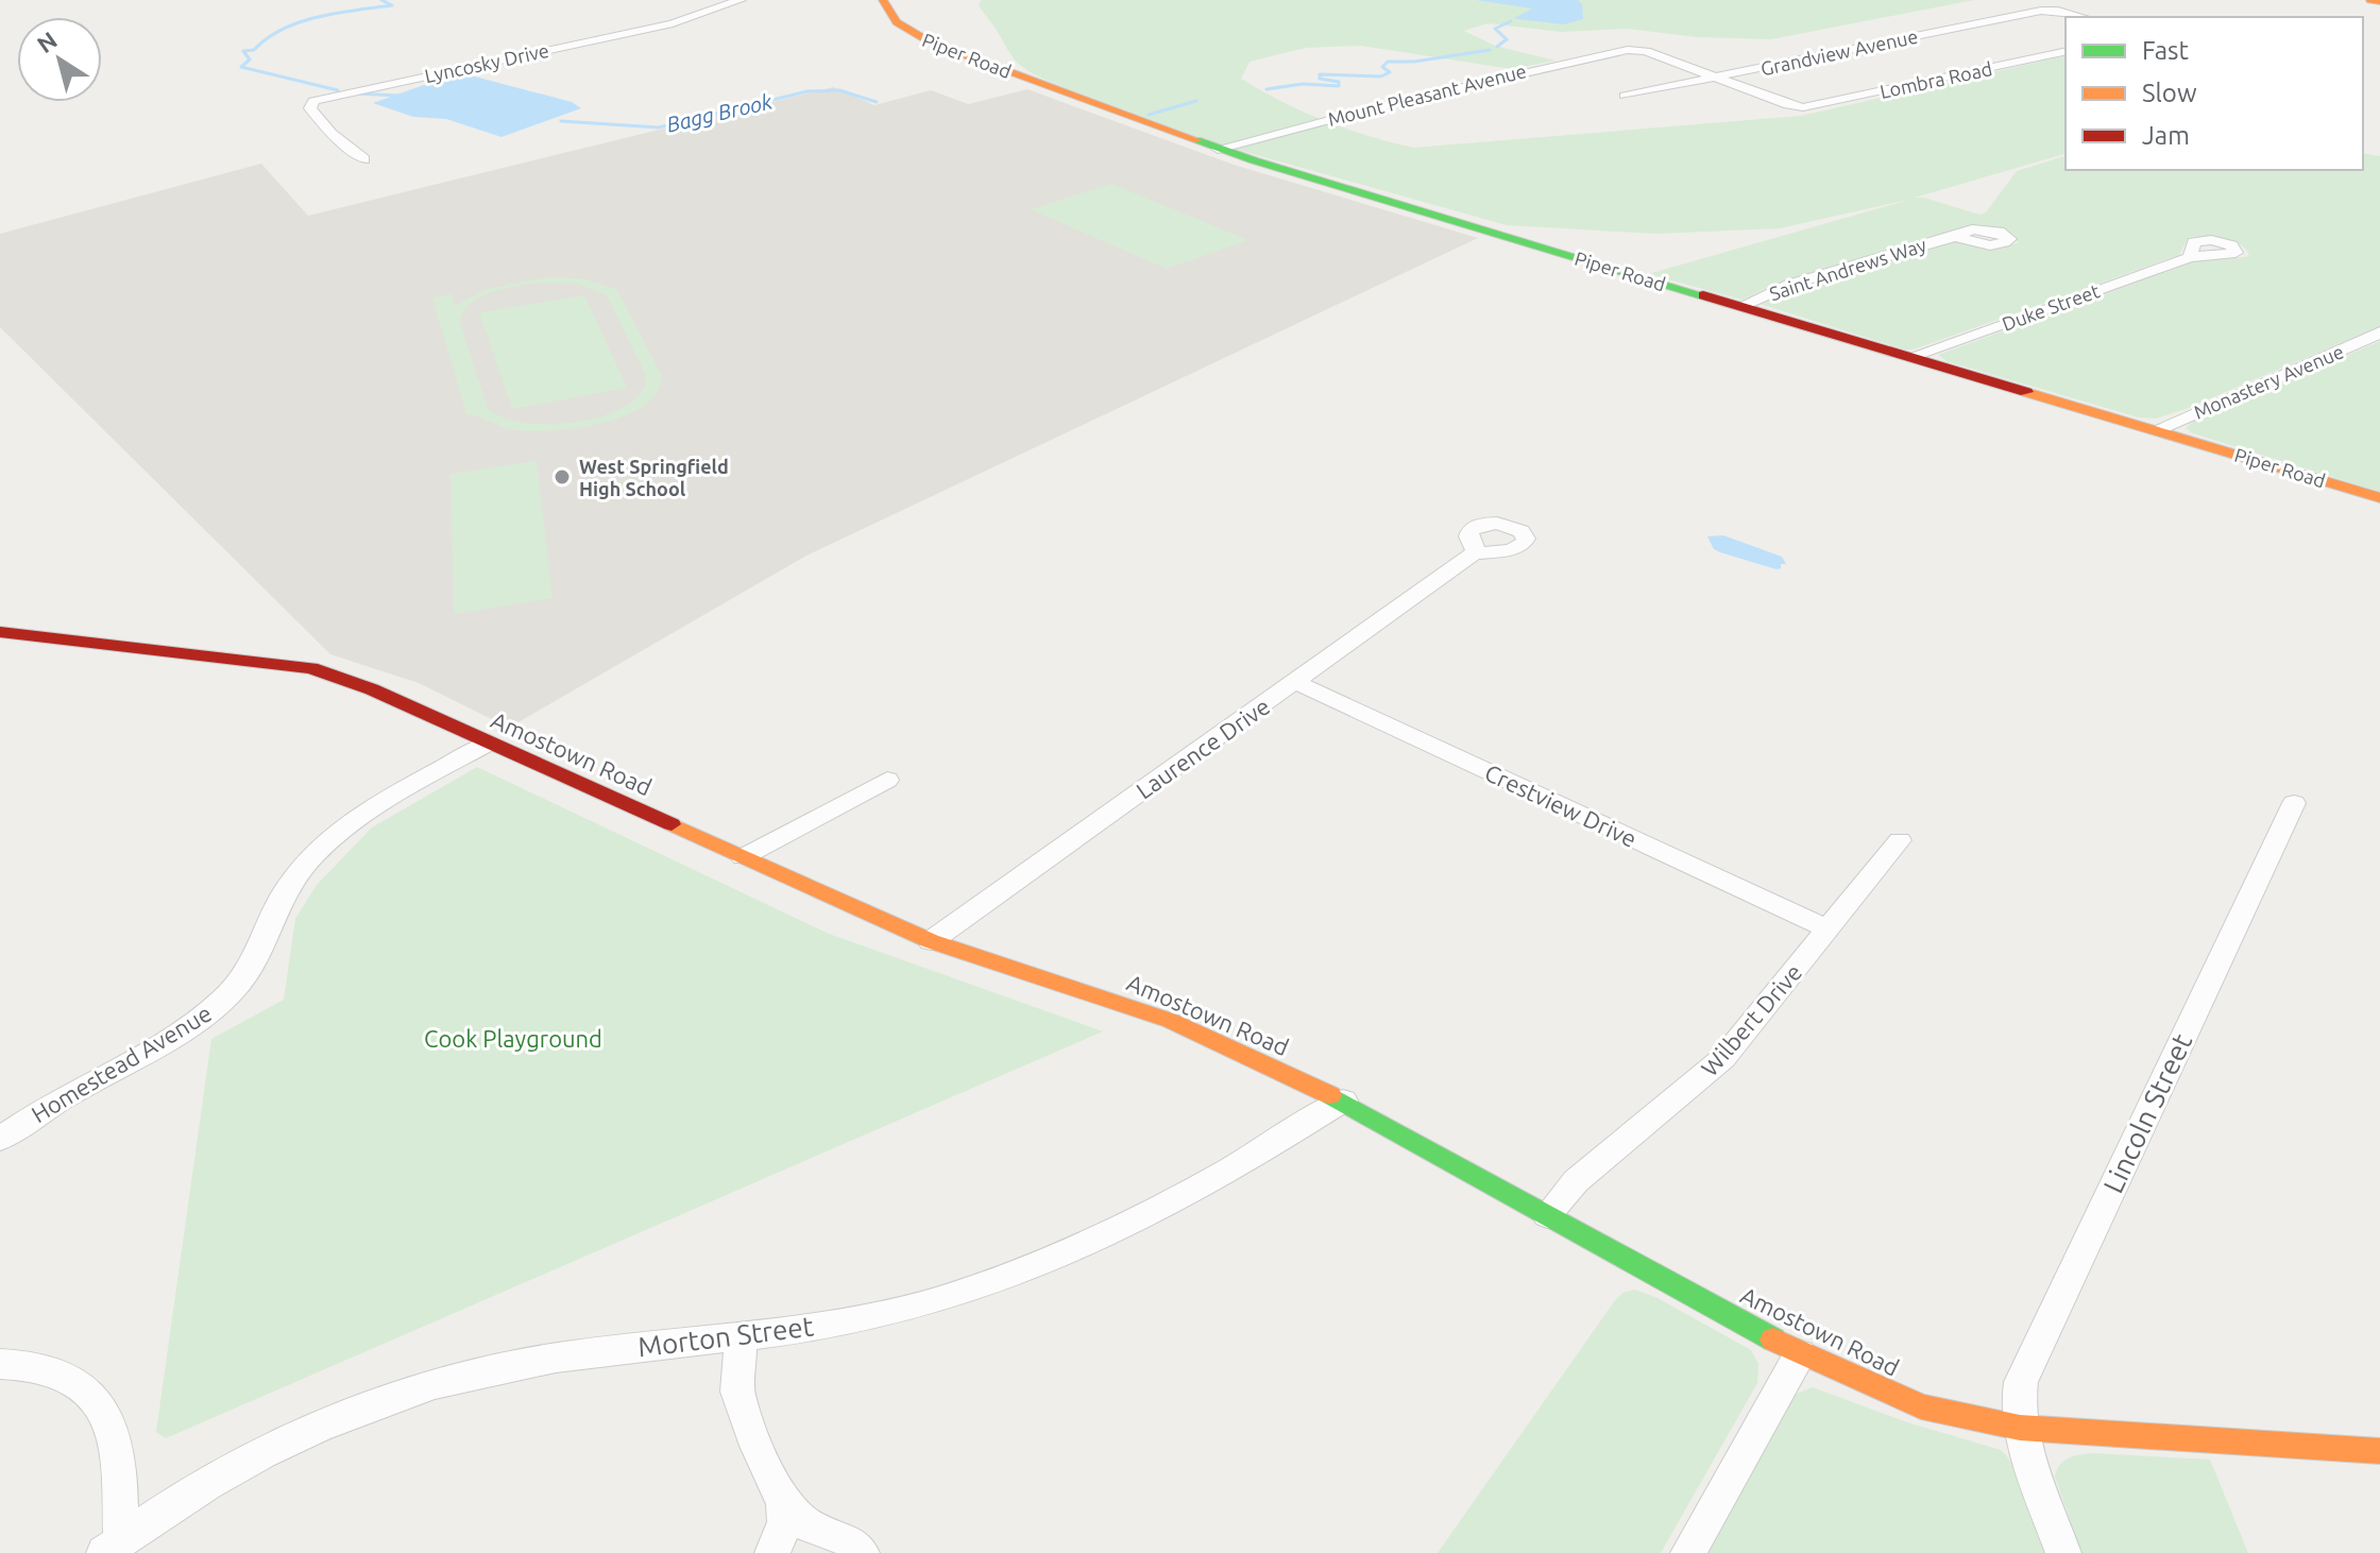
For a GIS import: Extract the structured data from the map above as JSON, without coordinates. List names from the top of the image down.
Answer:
{
  "streets": {
    "main road": ["Piper Road", "Amostown Road"],
    "street": [
      "Grandview Avenue",
      "Lyncosky Drive",
      "Lombra Road",
      "Mount Pleasant Avenue",
      "Saint Andrews Way",
      "Duke Street",
      "Monastery Avenue",
      "Laurence Drive",
      "Crestview Drive",
      "Wilbert Drive",
      "Homestead Avenue",
      "Lincoln Street",
      "Morton Street"
    ]
  },
  "crossings": [
    ["Grandview Avenue", "Lombra Road"],
    ["Grandview Avenue", "Mount Pleasant Avenue"],
    ["Piper Road", "Mount Pleasant Avenue"],
    ["Piper Road", "Saint Andrews Way"],
    ["Piper Road", "Duke Street"],
    ["Piper Road", "Monastery Avenue"],
    ["Lombra Road", "Mount Pleasant Avenue"],
    ["Laurence Drive", "Amostown Road"],
    ["Laurence Drive", "Crestview Drive"],
    ["Amostown Road", "Wilbert Drive"],
    ["Amostown Road", "Homestead Avenue"],
    ["Amostown Road", "Lincoln Street"],
    ["Amostown Road", "Morton Street"],
    ["Crestview Drive", "Wilbert Drive"]
  ],
  "water": ["Bagg Brook"],
  "parks": ["Cook Playground"],
  "places": ["West Springfield High School"],
  "legend": ["Fast", "Slow", "Jam"],
  "north": "top left"
}
